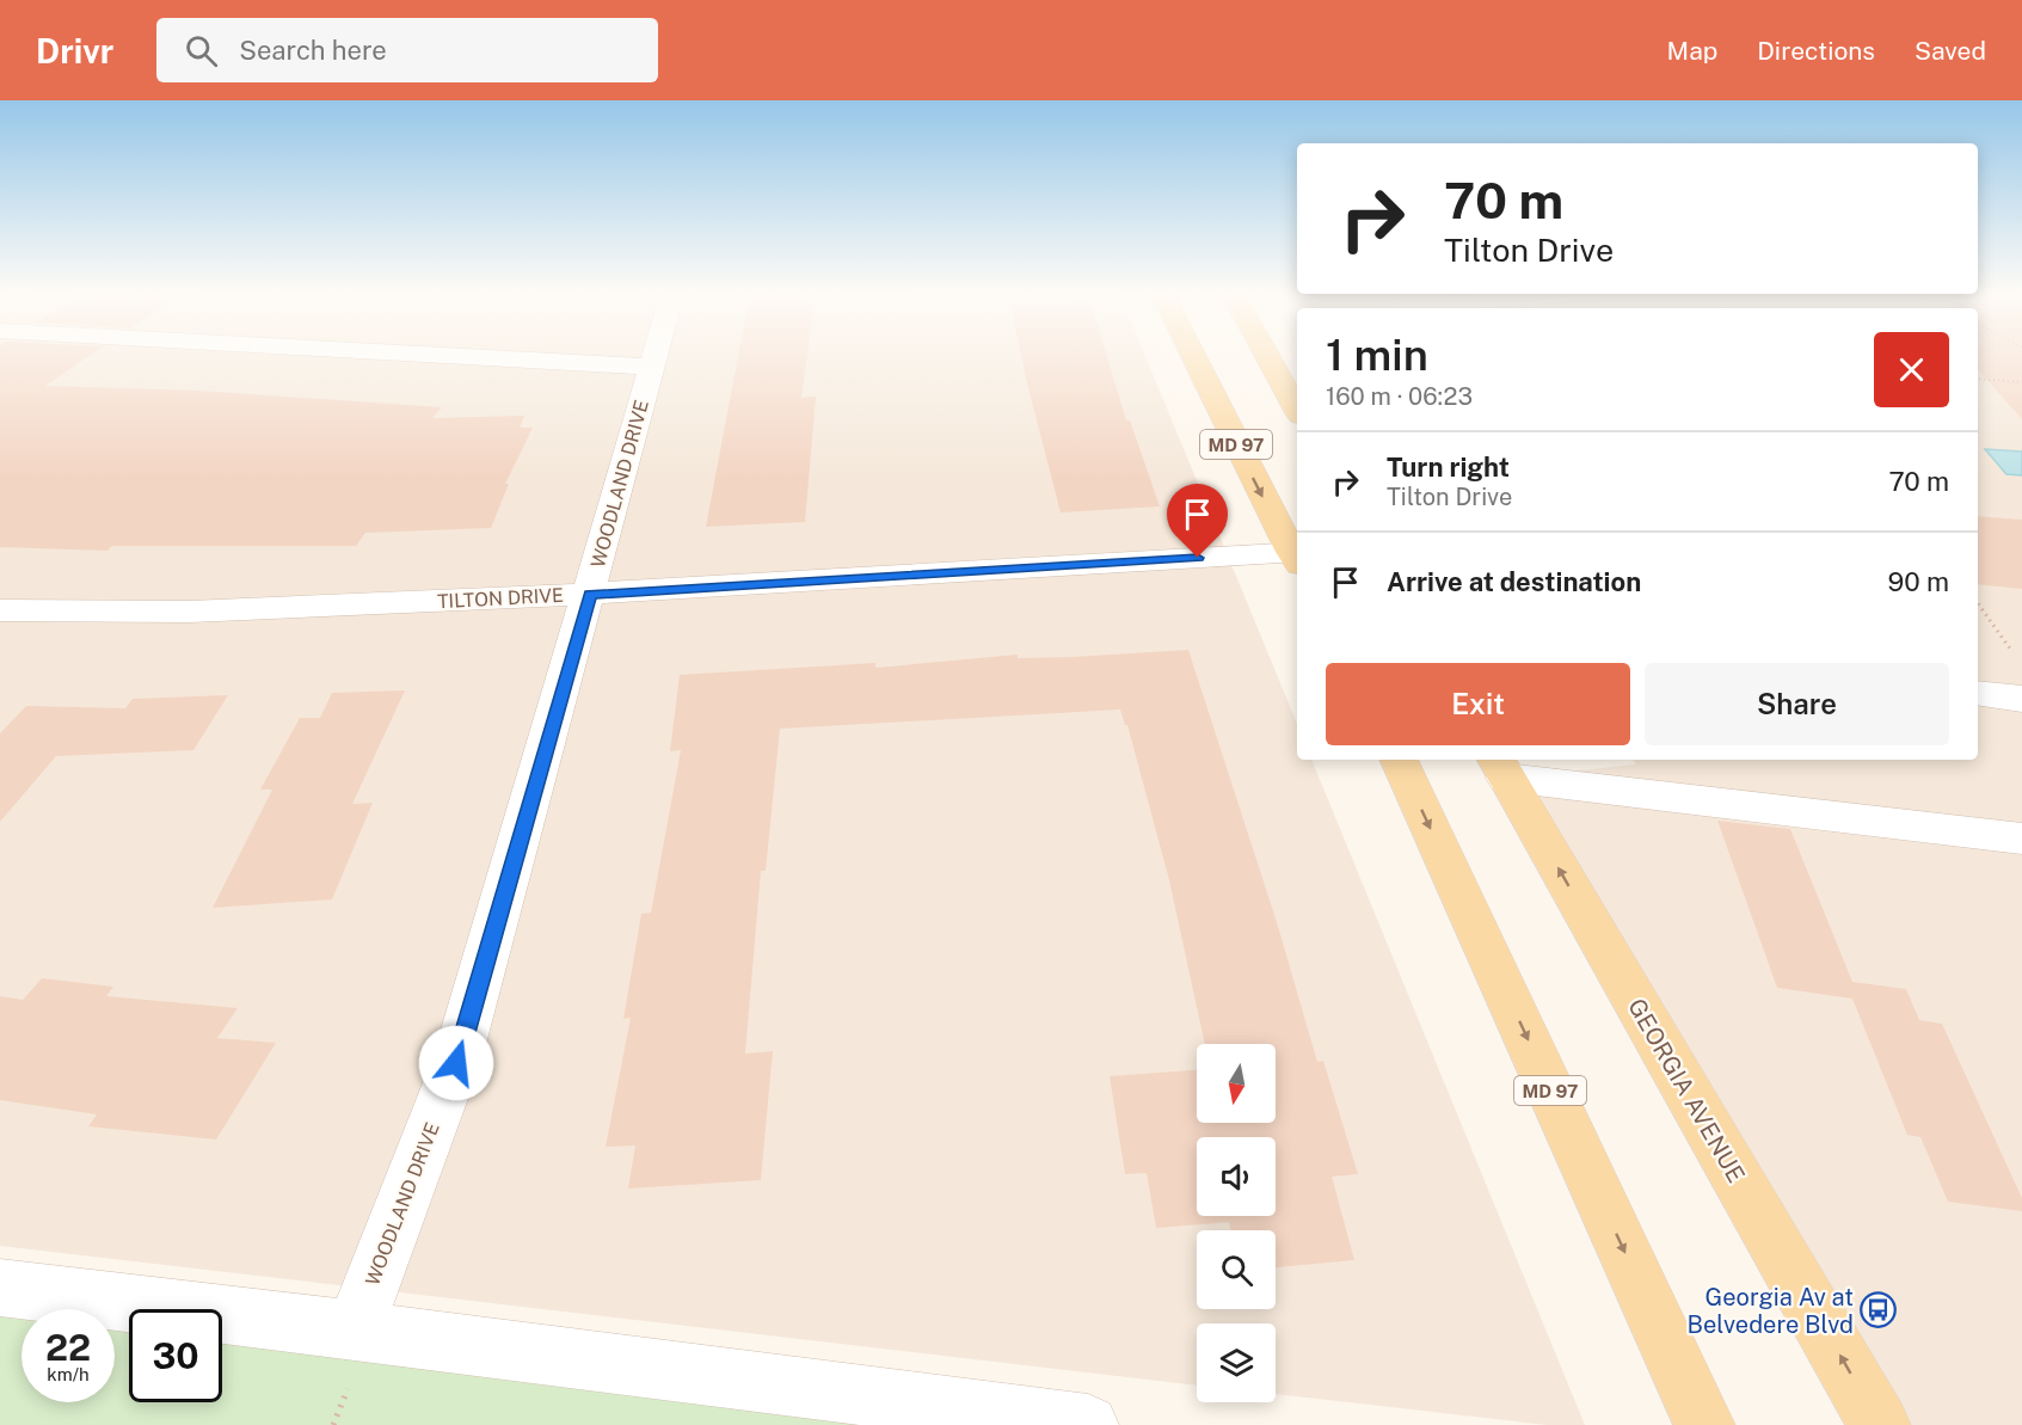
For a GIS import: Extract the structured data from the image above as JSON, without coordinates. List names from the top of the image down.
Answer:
{
  "streets": {
    "main road": ["MD 97", "GEORGIA AVENUE"],
    "street": ["WOODLAND DRIVE", "TILTON DRIVE"]
  },
  "crossings": [
    ["MD 97", "TILTON DRIVE"],
    ["WOODLAND DRIVE", "TILTON DRIVE"]
  ],
  "places": {
    "bus stop": ["Georgia Av at Belvedere Blvd"]
  },
  "north": "bottom",
  "page": {
    "header": "Drivr",
    "search": "Search here",
    "nav": ["Map", "Directions", "Saved"],
    "turn": ["70 m", "Tilton Drive"],
    "heading": ["1 min", "160 m · 06:23"],
    "list": [
      {
        "name": "Turn right",
        "note": "Tilton Drive",
        "value": "70 m"
      },
      {
        "name": "Arrive at destination",
        "value": "90 m"
      }
    ],
    "buttons": ["Exit", "Share"],
    "speed": "22 km/h",
    "limit": "30"
  }
}
